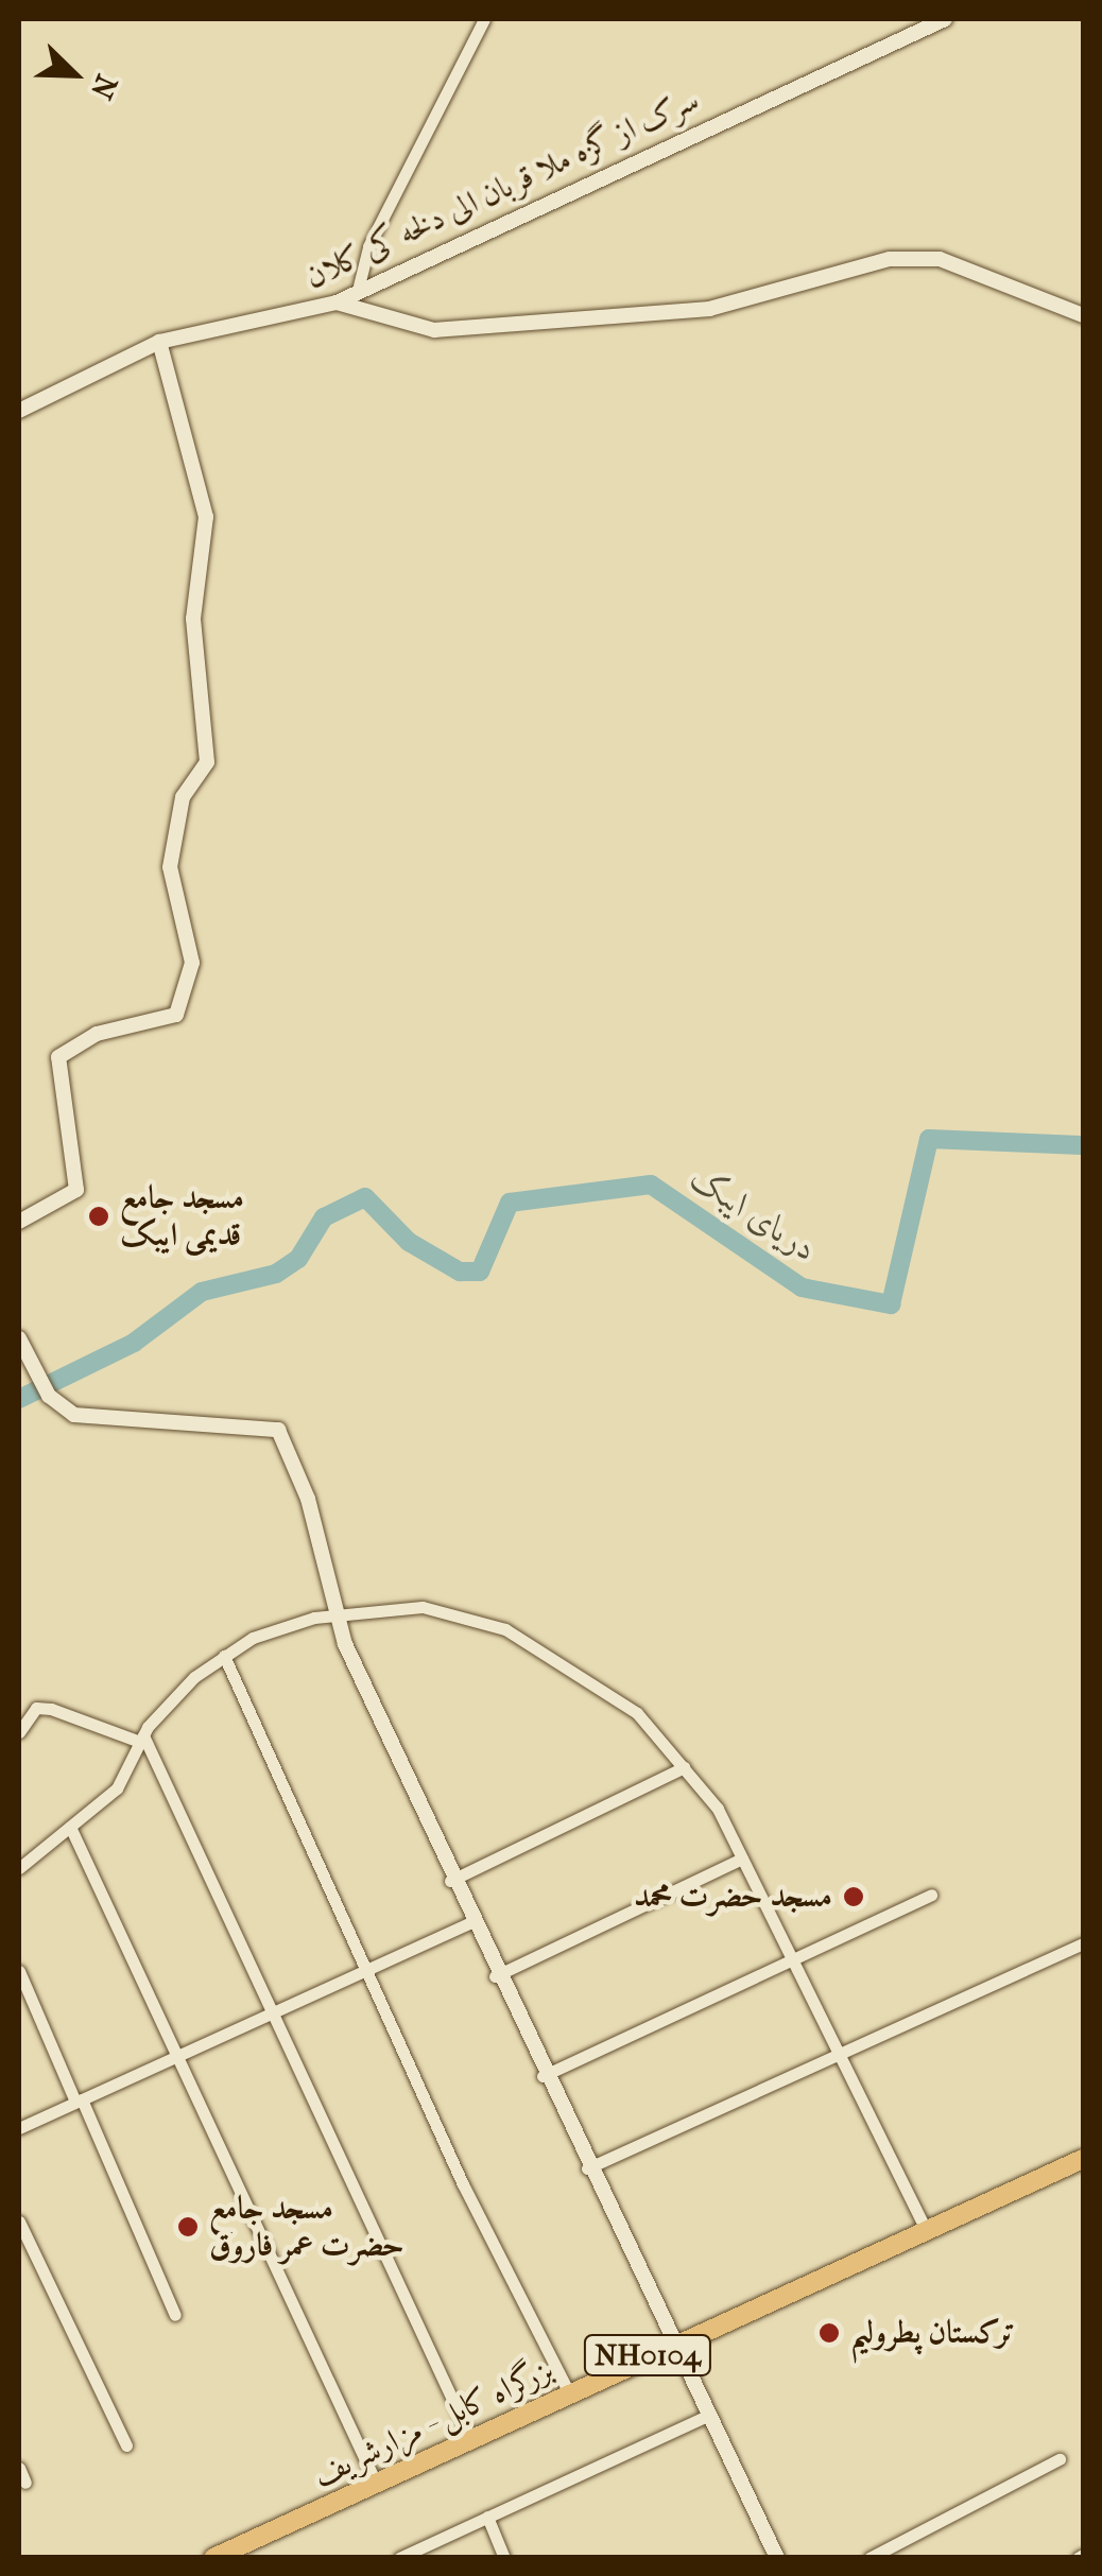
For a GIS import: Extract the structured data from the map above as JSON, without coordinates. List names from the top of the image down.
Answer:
{
  "streets": {
    "highway": ["NH0104", "بزرگراه کابل - مزارشریف"],
    "street": ["سرک از گزه ملا قربان الی دلخه کی کلان"]
  },
  "water": ["دریای ایبک"],
  "places": [
    "مسجد جامع قدیمی ایبک",
    "مسجد حضرت محمد",
    "مسجد جامع حضرت عمر فاروق",
    "ترکستان پطرولیم"
  ],
  "north": "bottom right"
}
